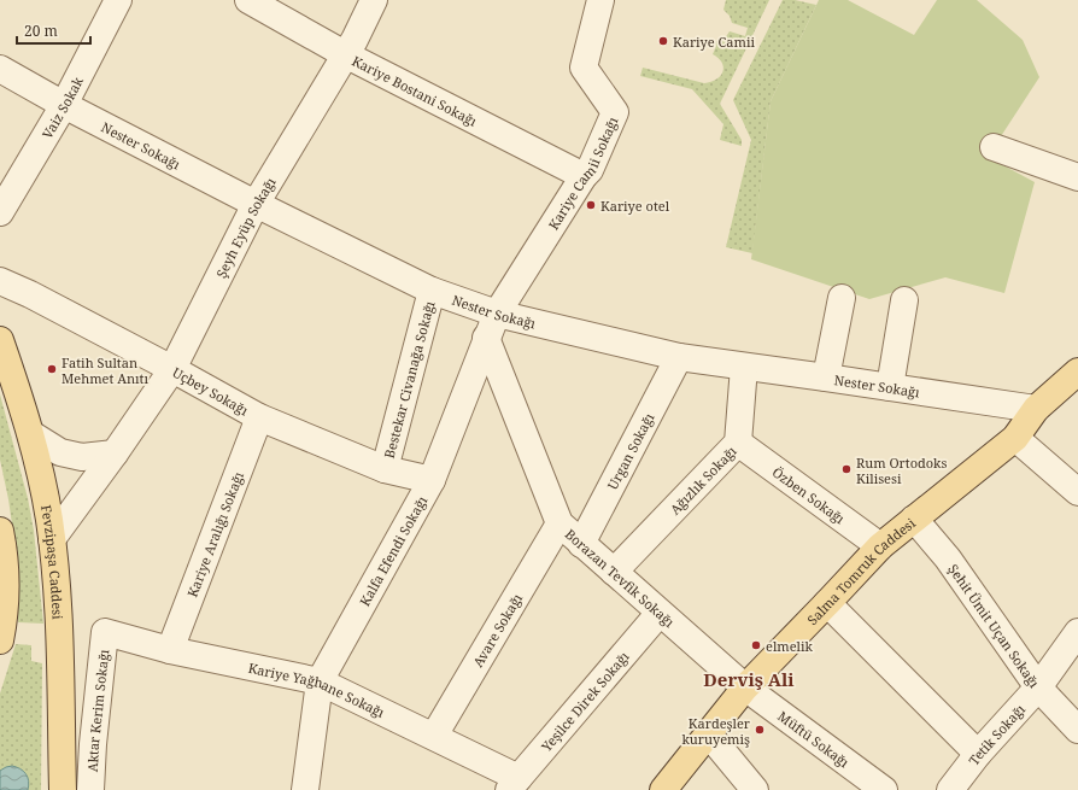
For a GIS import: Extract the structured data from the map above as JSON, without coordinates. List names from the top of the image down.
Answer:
{
  "streets": {
    "main road": ["Fevzipaşa Caddesi", "Salma Tomruk Caddesi"],
    "street": [
      "Kariye Bostani Sokağı",
      "Vaiz Sokak",
      "Nester Sokağı",
      "Kariye Camii Sokağı",
      "Şeyh Eyüp Sokağı",
      "Bestekar Civanağa Sokağı",
      "Uçbey Sokağı",
      "Urgan Sokağı",
      "Ağızlık Sokağı",
      "Özben Sokağı",
      "Kariye Aralığı Sokağı",
      "Kalfa Efendi Sokağı",
      "Borazan Tevfik Sokağı",
      "Şehit Ümit Uçan Sokağı",
      "Avare Sokağı",
      "Kariye Yağhane Sokağı",
      "Yeşilce Direk Sokağı",
      "Aktar Kerim Sokağı",
      "Tetik Sokağı",
      "Müftü Sokağı"
    ]
  },
  "crossings": [
    ["Kariye Bostani Sokağı", "Kariye Camii Sokağı"],
    ["Kariye Bostani Sokağı", "Şeyh Eyüp Sokağı"],
    ["Vaiz Sokak", "Nester Sokağı"],
    ["Nester Sokağı", "Kariye Camii Sokağı"],
    ["Nester Sokağı", "Şeyh Eyüp Sokağı"],
    ["Nester Sokağı", "Bestekar Civanağa Sokağı"],
    ["Nester Sokağı", "Urgan Sokağı"],
    ["Nester Sokağı", "Ağızlık Sokağı"],
    ["Nester Sokağı", "Kalfa Efendi Sokağı"],
    ["Nester Sokağı", "Salma Tomruk Caddesi"],
    ["Kariye Camii Sokağı", "Kalfa Efendi Sokağı"],
    ["Şeyh Eyüp Sokağı", "Uçbey Sokağı"],
    ["Şeyh Eyüp Sokağı", "Fevzipaşa Caddesi"],
    ["Bestekar Civanağa Sokağı", "Uçbey Sokağı"],
    ["Uçbey Sokağı", "Kariye Aralığı Sokağı"],
    ["Uçbey Sokağı", "Kalfa Efendi Sokağı"],
    ["Urgan Sokağı", "Borazan Tevfik Sokağı"],
    ["Ağızlık Sokağı", "Özben Sokağı"],
    ["Ağızlık Sokağı", "Borazan Tevfik Sokağı"],
    ["Özben Sokağı", "Salma Tomruk Caddesi"],
    ["Kariye Aralığı Sokağı", "Kariye Yağhane Sokağı"],
    ["Kalfa Efendi Sokağı", "Borazan Tevfik Sokağı"],
    ["Kalfa Efendi Sokağı", "Kariye Yağhane Sokağı"],
    ["Salma Tomruk Caddesi", "Borazan Tevfik Sokağı"],
    ["Salma Tomruk Caddesi", "Şehit Ümit Uçan Sokağı"],
    ["Salma Tomruk Caddesi", "Müftü Sokağı"],
    ["Borazan Tevfik Sokağı", "Avare Sokağı"],
    ["Borazan Tevfik Sokağı", "Yeşilce Direk Sokağı"],
    ["Borazan Tevfik Sokağı", "Müftü Sokağı"],
    ["Şehit Ümit Uçan Sokağı", "Tetik Sokağı"],
    ["Avare Sokağı", "Kariye Yağhane Sokağı"],
    ["Kariye Yağhane Sokağı", "Yeşilce Direk Sokağı"],
    ["Kariye Yağhane Sokağı", "Aktar Kerim Sokağı"]
  ],
  "districts": ["Derviş Ali"],
  "places": [
    "Kariye Camii",
    "Kariye otel",
    "Fatih Sultan Mehmet Anıtı",
    "Rum Ortodoks Kilisesi",
    "elmelik",
    "Kardeşler kuruyemiş"
  ],
  "scale_bar": "20 m"
}
